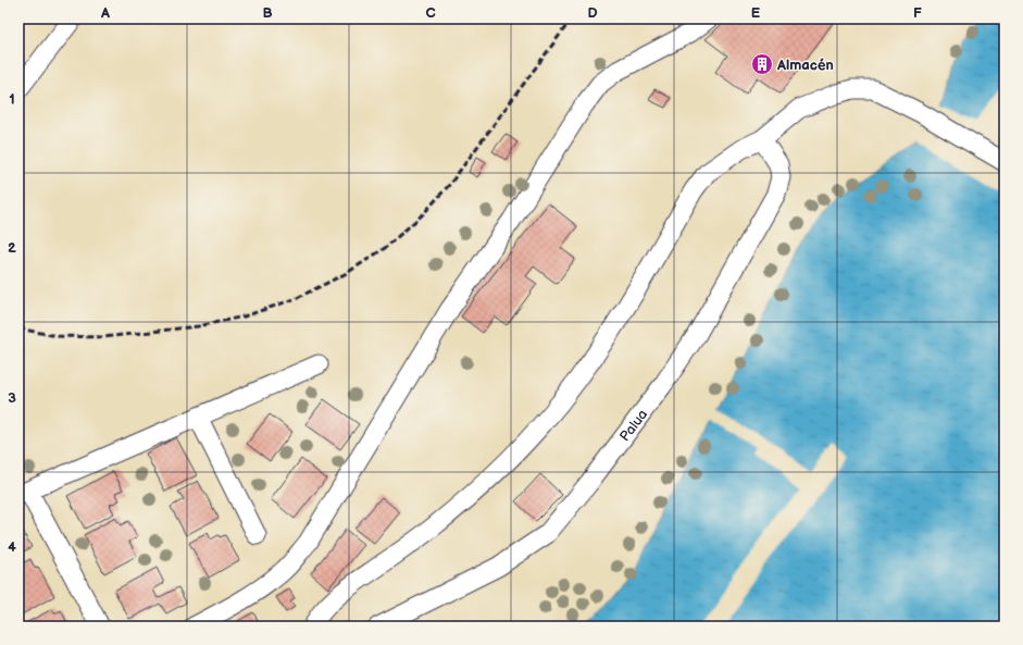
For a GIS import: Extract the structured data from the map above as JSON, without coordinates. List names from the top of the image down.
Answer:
{
  "streets": {
    "street": ["Palua"]
  },
  "places": {
    "building": ["Almacén"]
  },
  "grid": {
    "columns": [
      "A",
      "B",
      "C",
      "D",
      "E",
      "F"
    ],
    "rows": [
      "1",
      "2",
      "3",
      "4"
    ]
  }
}
